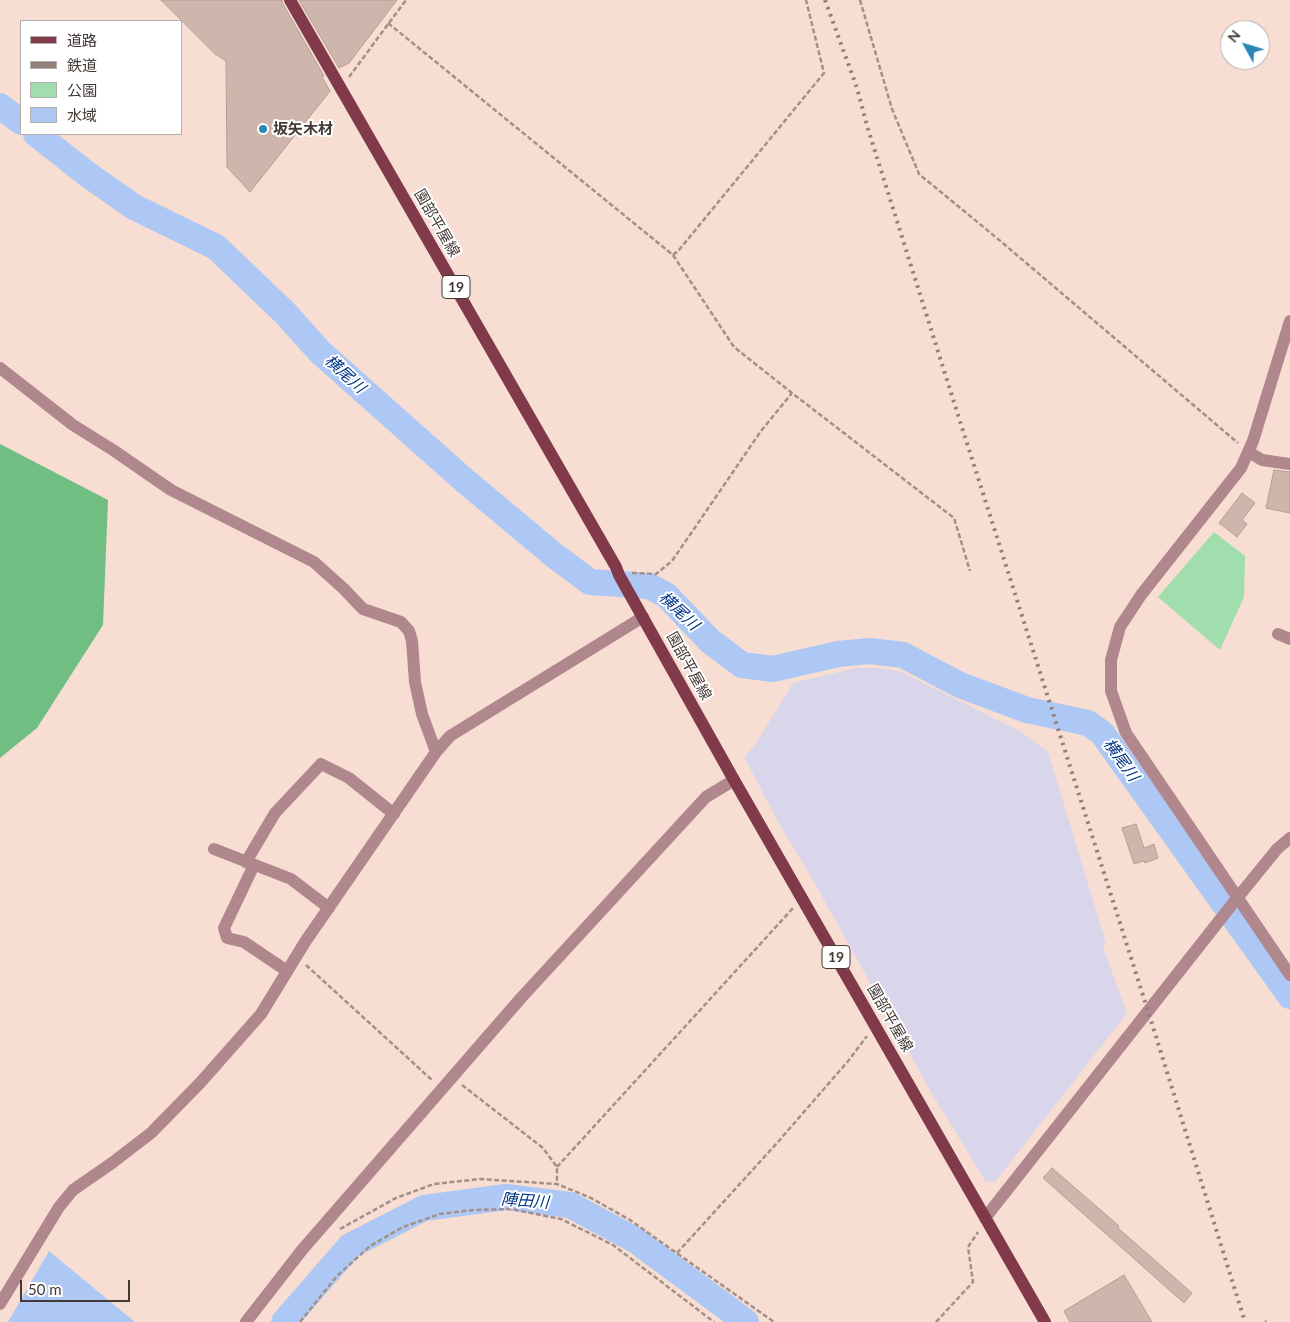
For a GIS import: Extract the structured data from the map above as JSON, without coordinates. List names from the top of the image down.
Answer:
{
  "streets": {
    "main road": ["園部平屋線", "19"]
  },
  "water": ["横尾川", "陣田川"],
  "places": ["坂矢木材"],
  "legend": [
    "道路",
    "鉄道",
    "公園",
    "水域"
  ],
  "scale_bar": "50 m",
  "north": "top left"
}
